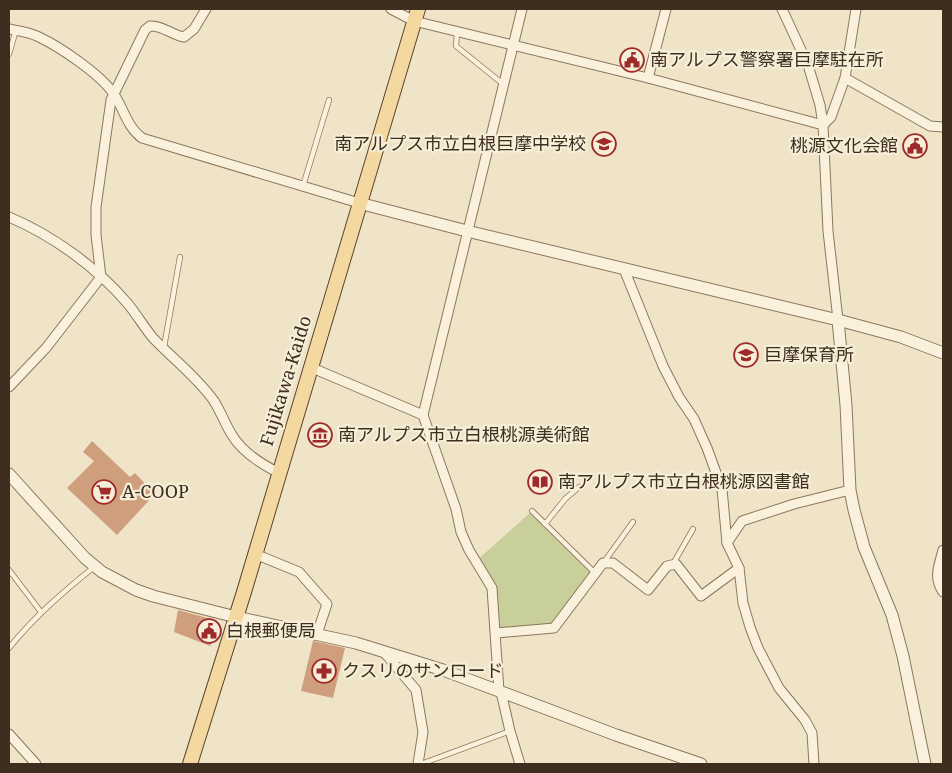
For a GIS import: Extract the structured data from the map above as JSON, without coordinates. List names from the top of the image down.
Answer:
{
  "streets": {
    "main road": ["Fujikawa-Kaido"]
  },
  "places": {
    "public building": ["南アルプス警察署巨摩駐在所", "桃源文化会館", "白根郵便局"],
    "school or university": ["南アルプス市立白根巨摩中学校", "巨摩保育所"],
    "museum": ["南アルプス市立白根桃源美術館"],
    "library": ["南アルプス市立白根桃源図書館"],
    "supermarket": ["A-COOP"],
    "pharmacy": ["クスリのサンロード"]
  }
}
